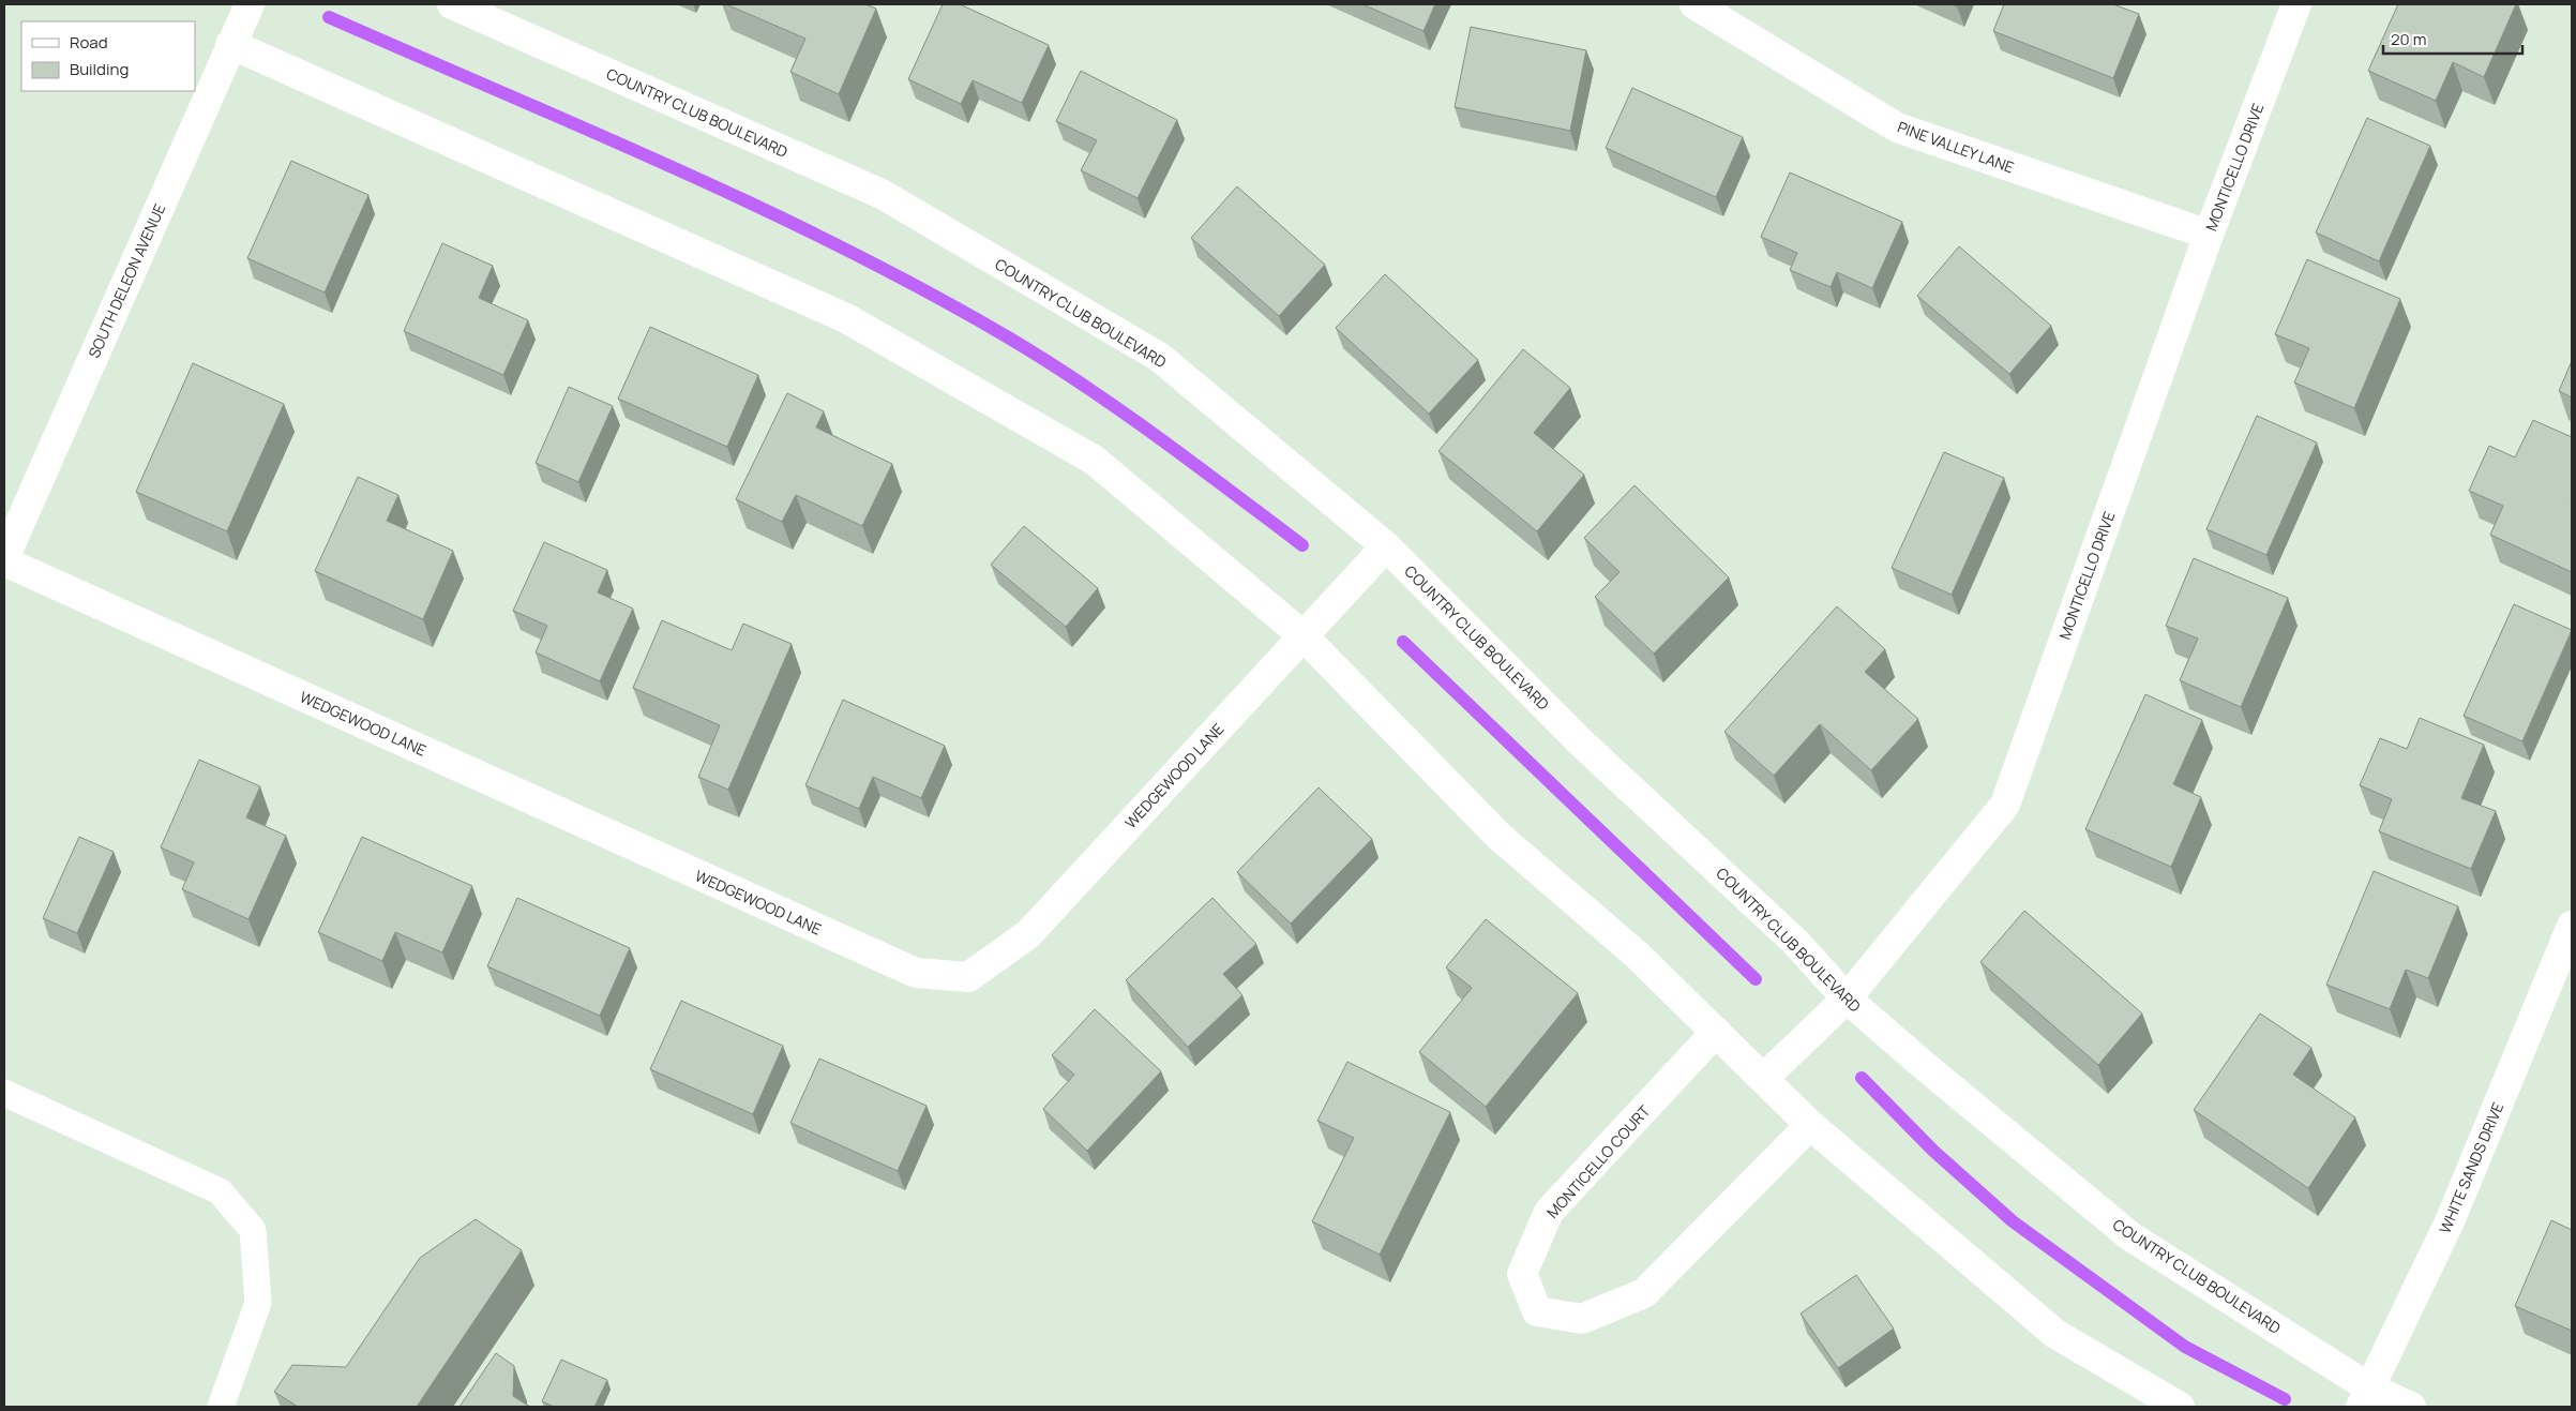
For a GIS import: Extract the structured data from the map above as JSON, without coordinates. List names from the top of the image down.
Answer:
{
  "streets": {
    "street": [
      "COUNTRY CLUB BOULEVARD",
      "PINE VALLEY LANE",
      "MONTICELLO DRIVE",
      "SOUTH DELEON AVENUE",
      "WEDGEWOOD LANE",
      "MONTICELLO COURT",
      "WHITE SANDS DRIVE"
    ]
  },
  "crossings": [
    ["COUNTRY CLUB BOULEVARD", "MONTICELLO DRIVE"],
    ["COUNTRY CLUB BOULEVARD", "WEDGEWOOD LANE"],
    ["COUNTRY CLUB BOULEVARD", "WHITE SANDS DRIVE"],
    ["PINE VALLEY LANE", "MONTICELLO DRIVE"],
    ["SOUTH DELEON AVENUE", "WEDGEWOOD LANE"]
  ],
  "legend": ["Road", "Building"],
  "scale_bar": "20 m"
}
